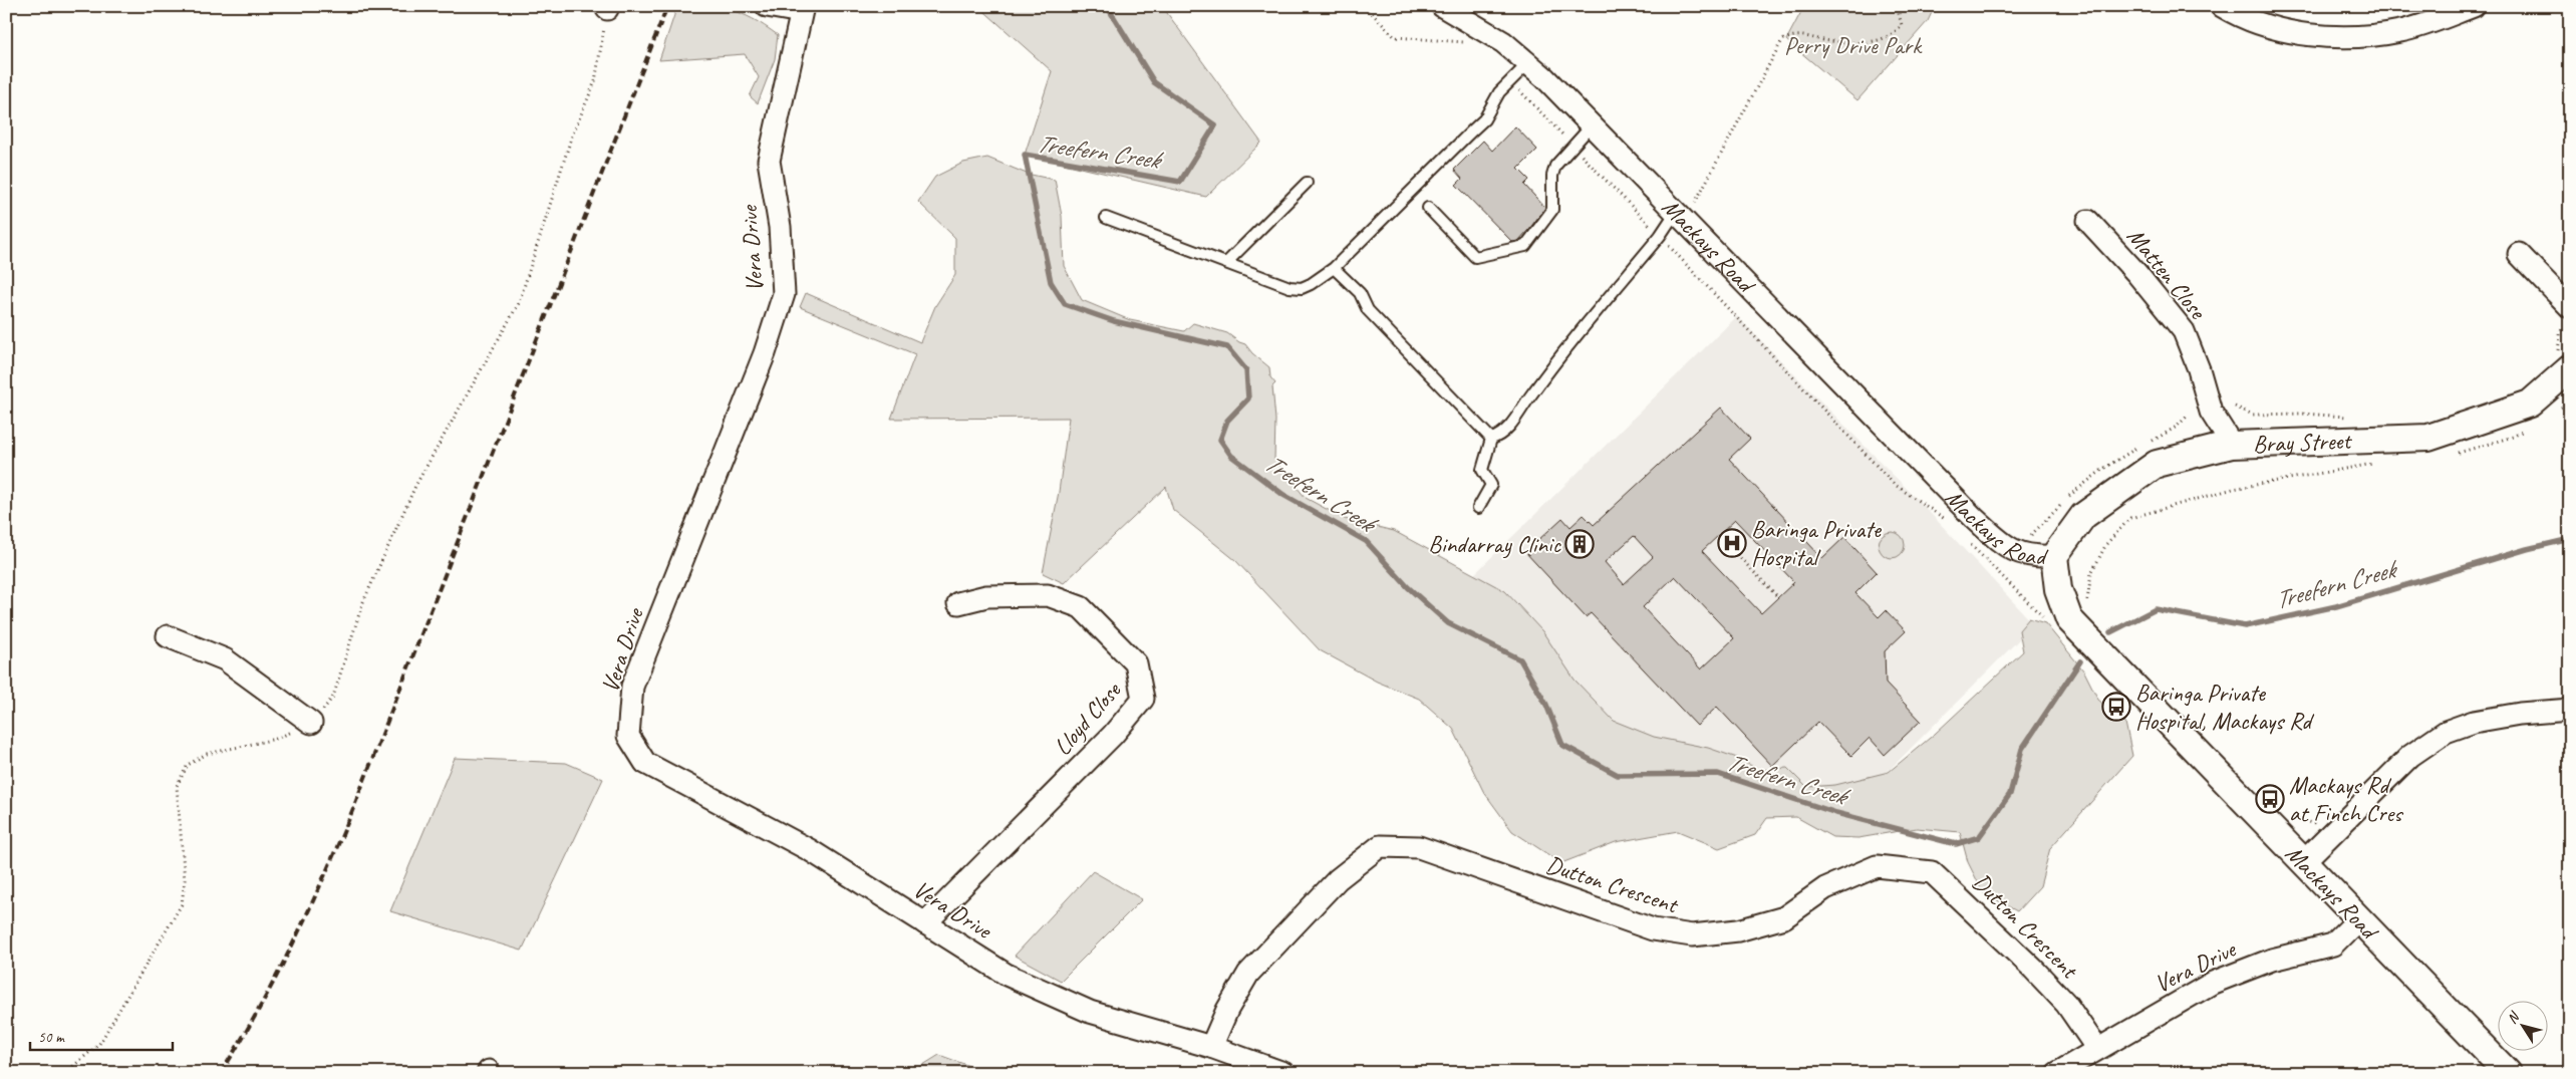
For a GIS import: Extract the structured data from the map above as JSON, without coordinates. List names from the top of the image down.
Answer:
{
  "streets": {
    "street": [
      "Mackays Road",
      "Vera Drive",
      "Matten Close",
      "Bray Street",
      "Lloyd Close",
      "Dutton Crescent"
    ]
  },
  "crossings": [
    ["Mackays Road", "Vera Drive"],
    ["Mackays Road", "Bray Street"],
    ["Vera Drive", "Lloyd Close"],
    ["Vera Drive", "Dutton Crescent"],
    ["Matten Close", "Bray Street"]
  ],
  "water": ["Treefern Creek"],
  "parks": ["Perry Drive Park"],
  "places": {
    "hospital": ["Baringa Private Hospital"],
    "building": ["Bindarray Clinic"],
    "bus stop": ["Baringa Private Hospital, Mackays Rd", "Mackays Rd at Finch Cres"]
  },
  "scale_bar": "50 m",
  "north": "top left"
}
